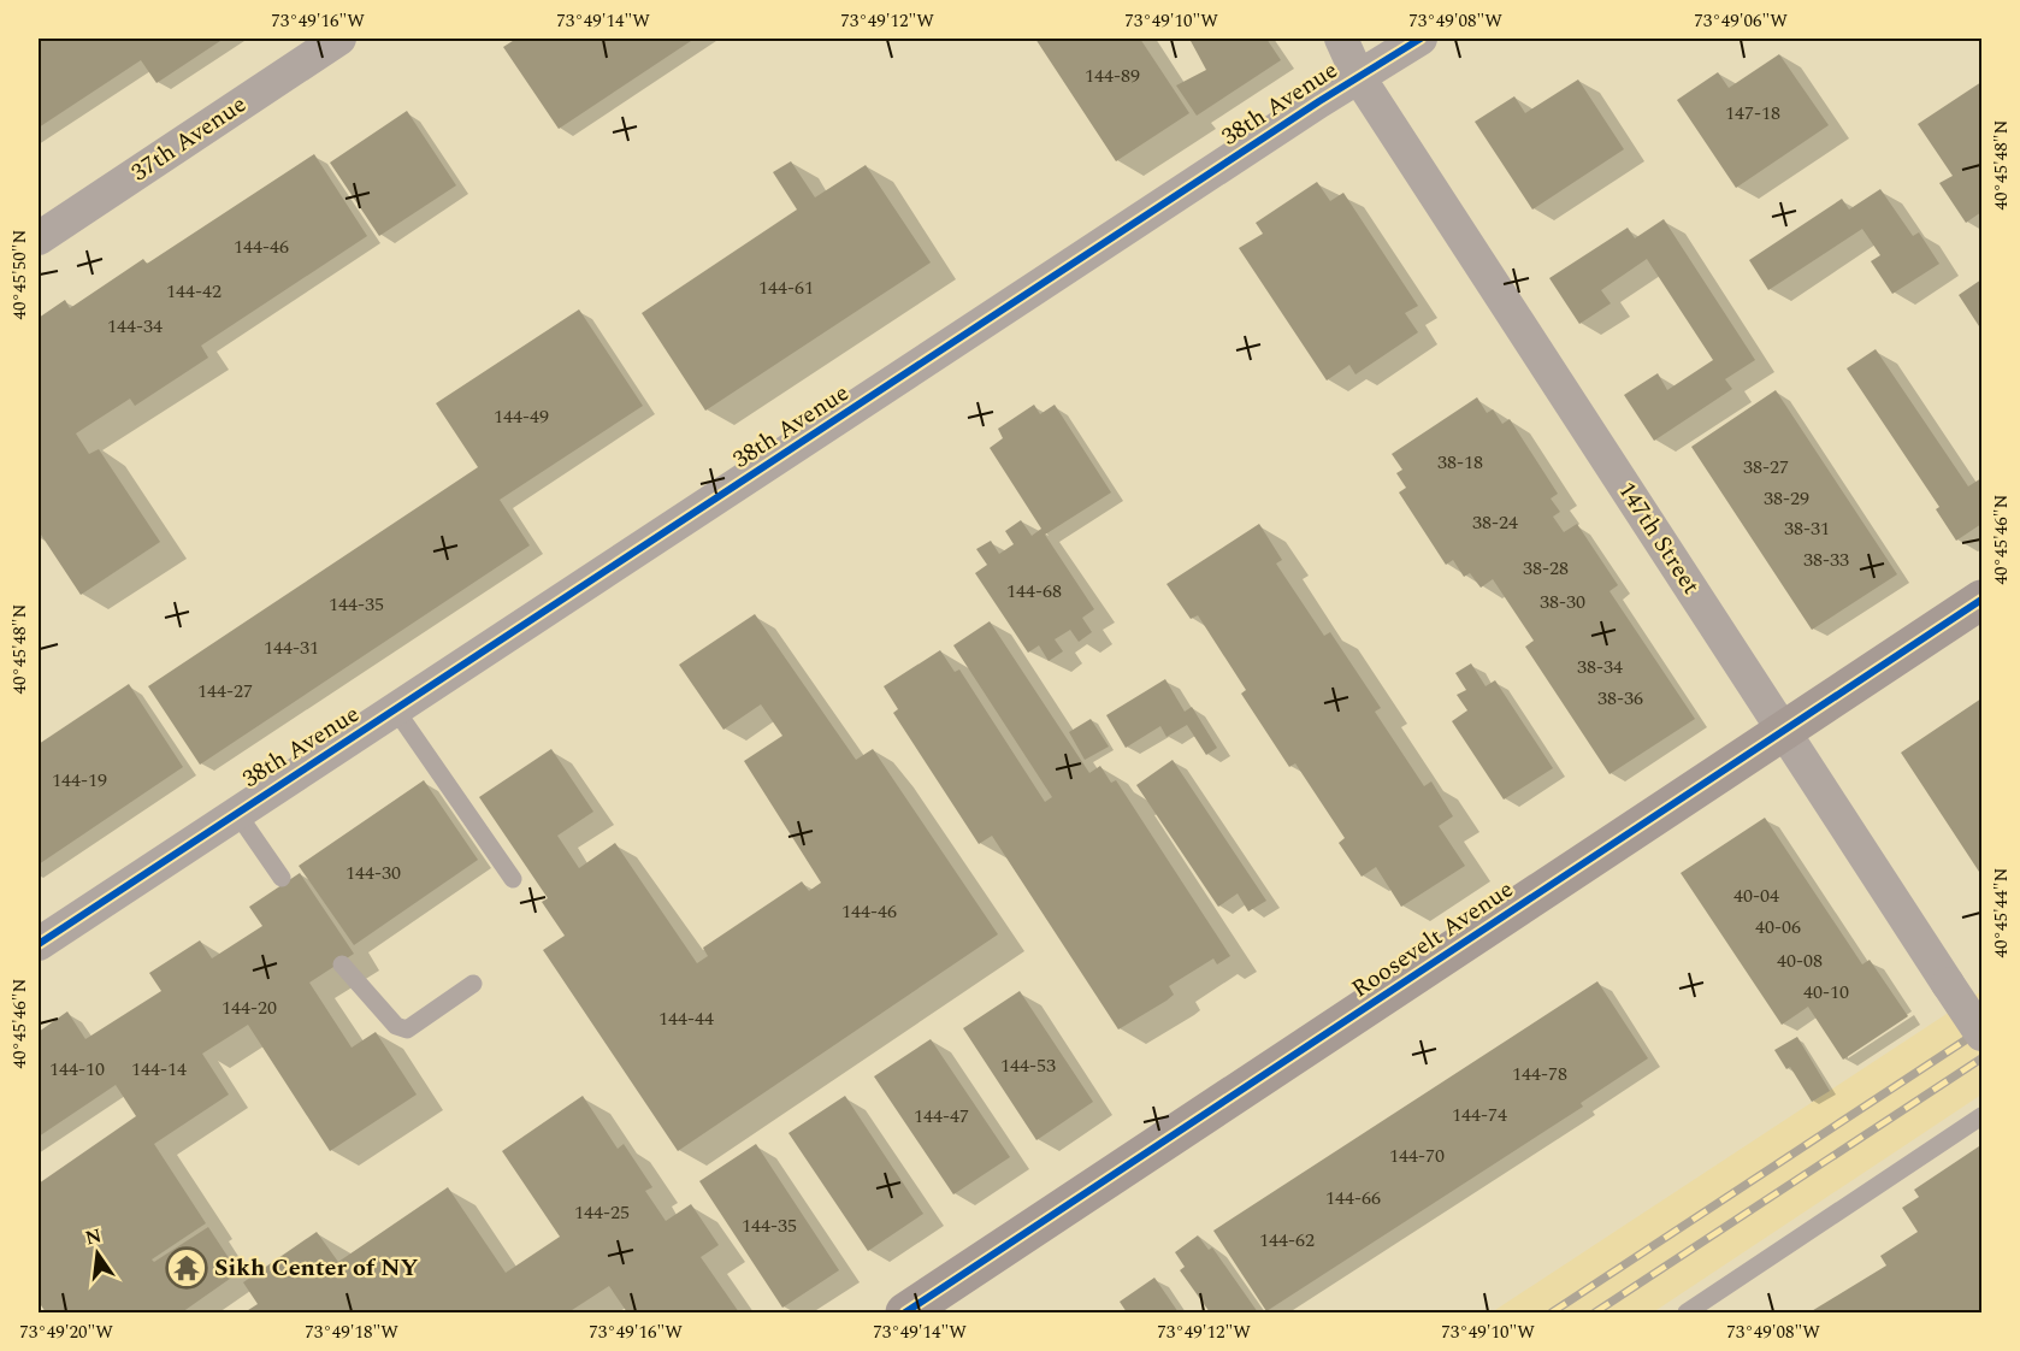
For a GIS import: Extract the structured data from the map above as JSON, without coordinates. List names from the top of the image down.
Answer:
{
  "streets": {
    "street": [
      "38th Avenue",
      "37th Avenue",
      "147th Street",
      "Roosevelt Avenue"
    ]
  },
  "crossings": [
    ["38th Avenue", "147th Street"],
    ["147th Street", "Roosevelt Avenue"]
  ],
  "places": {
    "temple": ["Sikh Center of NY"]
  },
  "house_numbers": [
    "144-89",
    "147-18",
    "144-46",
    "144-61",
    "144-42",
    "144-34",
    "144-49",
    "38-18",
    "38-27",
    "38-29",
    "38-24",
    "38-31",
    "38-33",
    "38-28",
    "144-68",
    "38-30",
    "144-35",
    "144-31",
    "38-34",
    "144-27",
    "38-36",
    "144-19",
    "144-30",
    "40-04",
    "144-46",
    "40-06",
    "40-08",
    "40-10",
    "144-20",
    "144-44",
    "144-53",
    "144-10",
    "144-14",
    "144-78",
    "144-74",
    "144-47",
    "144-70",
    "144-66",
    "144-25",
    "144-35",
    "144-62"
  ],
  "north": "top",
  "coordinates": [
    "73°49'16\"W",
    "73°49'14\"W",
    "73°49'12\"W",
    "73°49'10\"W",
    "73°49'08\"W",
    "73°49'06\"W",
    "40°45'48\"N",
    "40°45'50\"N",
    "40°45'46\"N",
    "40°45'44\"N",
    "73°49'20\"W",
    "73°49'18\"W"
  ]
}
